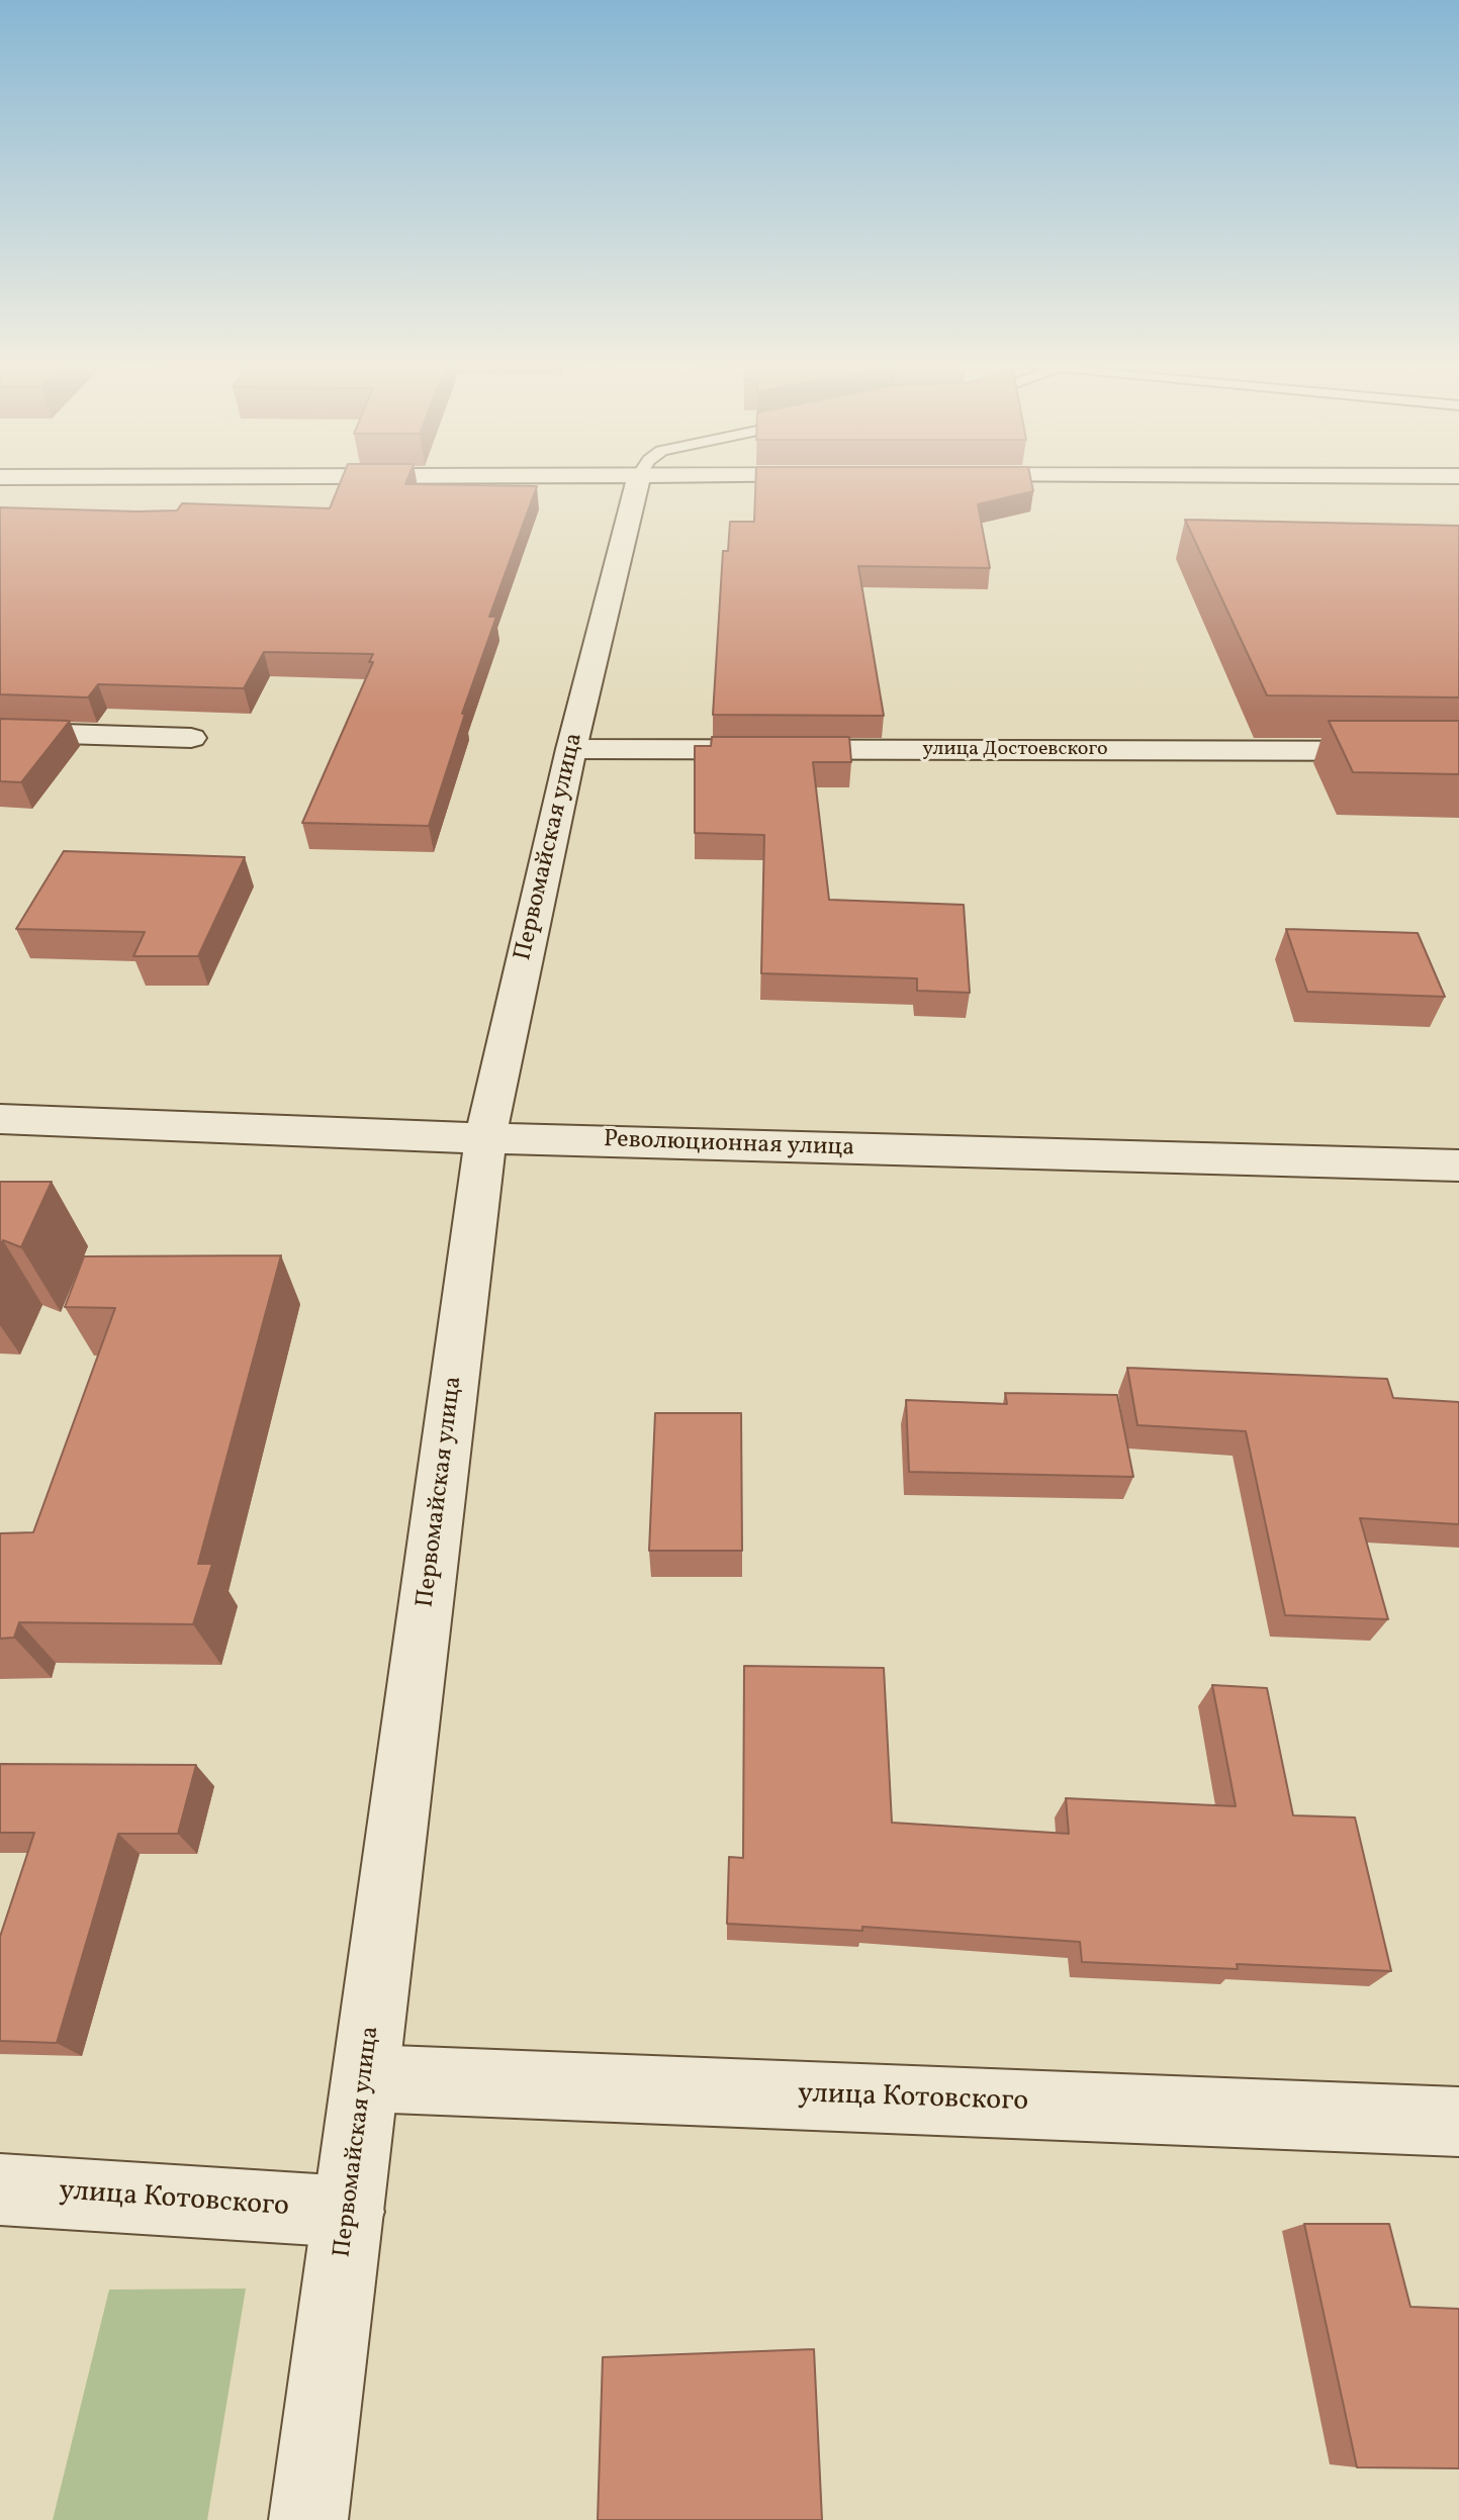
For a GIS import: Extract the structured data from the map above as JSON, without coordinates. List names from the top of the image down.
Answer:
{
  "streets": {
    "street": [
      "улица Достоевского",
      "Первомайская улица",
      "Революционная улица",
      "улица Котовского"
    ]
  },
  "crossings": [
    ["улица Достоевского", "Первомайская улица"],
    ["Первомайская улица", "Революционная улица"],
    ["Первомайская улица", "улица Котовского"]
  ]
}
